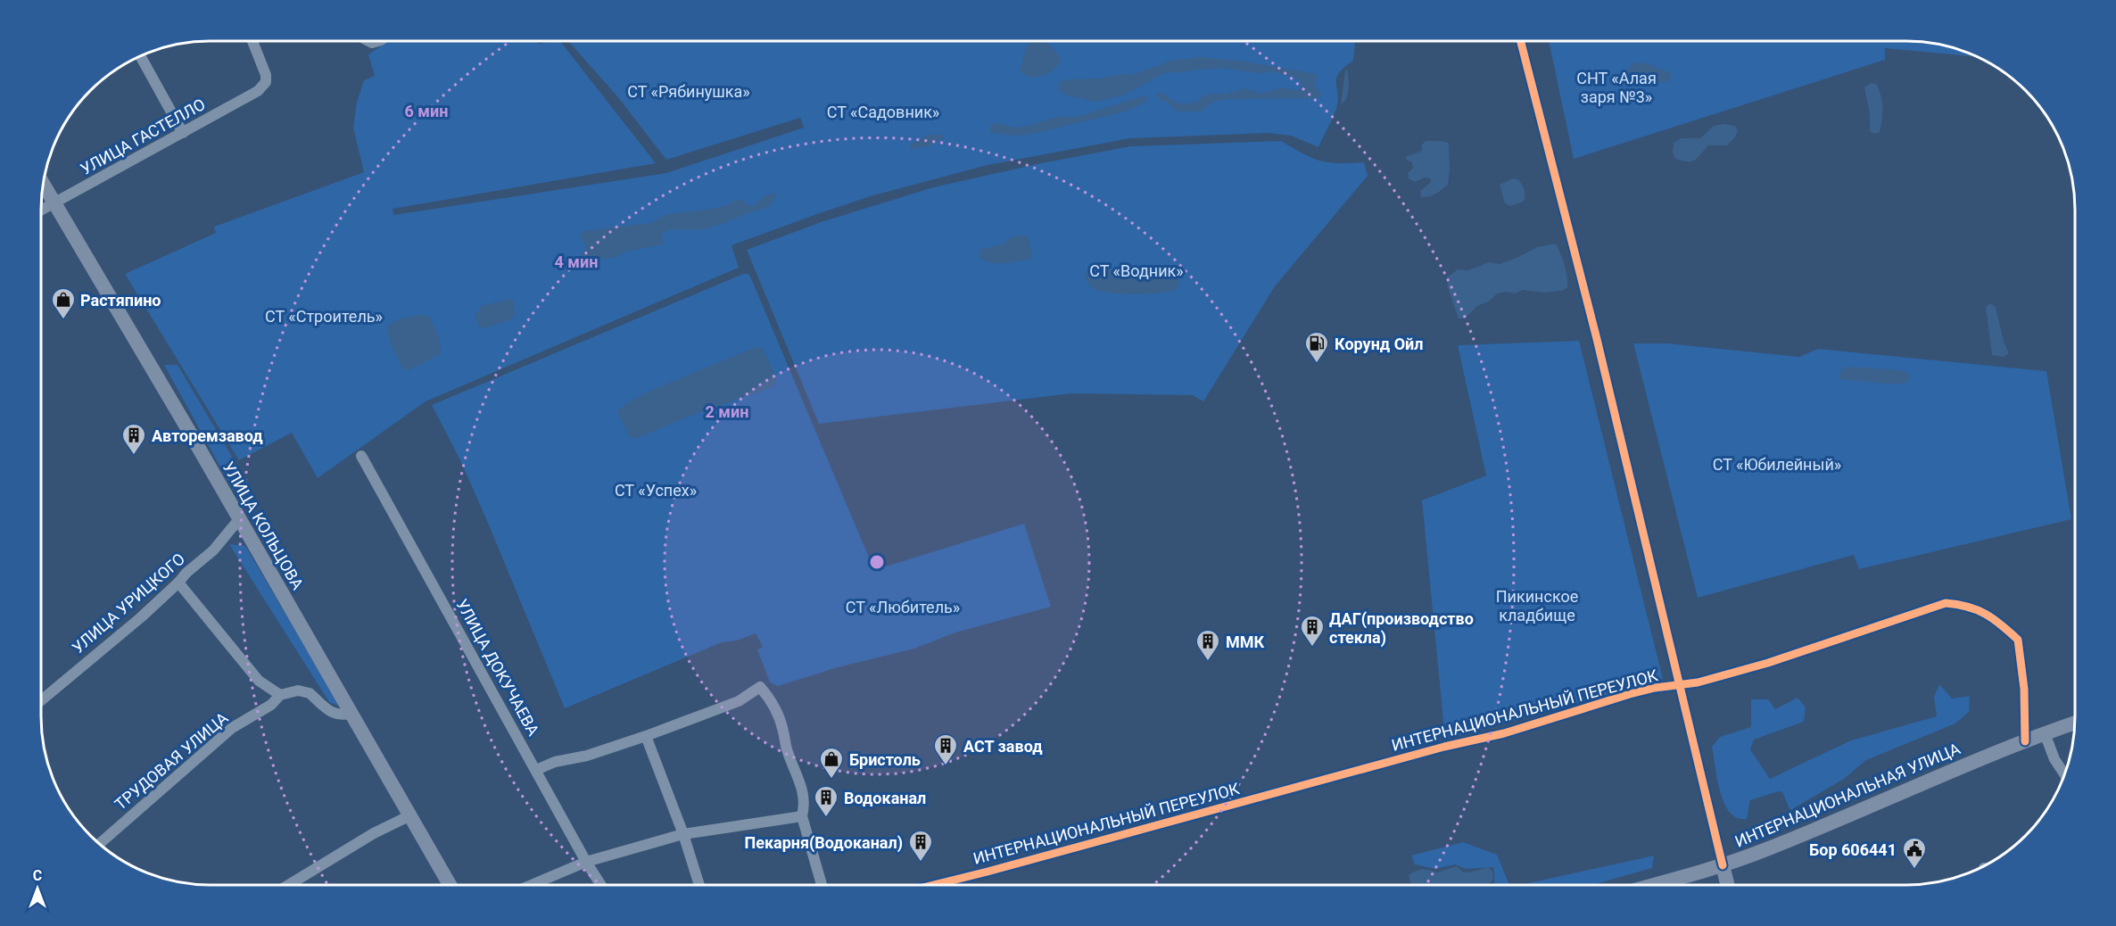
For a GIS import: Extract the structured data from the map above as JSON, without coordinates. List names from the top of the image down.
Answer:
{
  "streets": {
    "main road": ["УЛИЦА КОЛЬЦОВА", "ИНТЕРНАЦИОНАЛЬНАЯ УЛИЦА"],
    "street": [
      "УЛИЦА ГАСТЕЛЛО",
      "УЛИЦА УРИЦКОГО",
      "УЛИЦА ДОКУЧАЕВА",
      "ИНТЕРНАЦИОНАЛЬНЫЙ ПЕРЕУЛОК",
      "ТРУДОВАЯ УЛИЦА"
    ]
  },
  "crossings": [
    ["УЛИЦА ГАСТЕЛЛО", "УЛИЦА КОЛЬЦОВА"],
    ["УЛИЦА КОЛЬЦОВА", "УЛИЦА УРИЦКОГО"],
    ["ИНТЕРНАЦИОНАЛЬНЫЙ ПЕРЕУЛОК", "ИНТЕРНАЦИОНАЛЬНАЯ УЛИЦА"]
  ],
  "parks": [
    "СНТ «Алая заря №3»",
    "СТ «Рябинушка»",
    "СТ «Садовник»",
    "СТ «Водник»",
    "СТ «Строитель»",
    "СТ «Юбилейный»",
    "СТ «Успех»",
    "Пикинское кладбище",
    "СТ «Любитель»"
  ],
  "places": {
    "shop": ["Растяпино", "Бристоль"],
    "fuel station": ["Корунд Ойл"],
    "building": [
      "Авторемзавод",
      "ДАГ(производство стекла)",
      "ММК",
      "АСТ завод",
      "Водоканал",
      "Пекарня(Водоканал)"
    ],
    "public building": ["Бор 606441"]
  },
  "north": "top",
  "rings": ["6 мин", "4 мин", "2 мин"]
}
